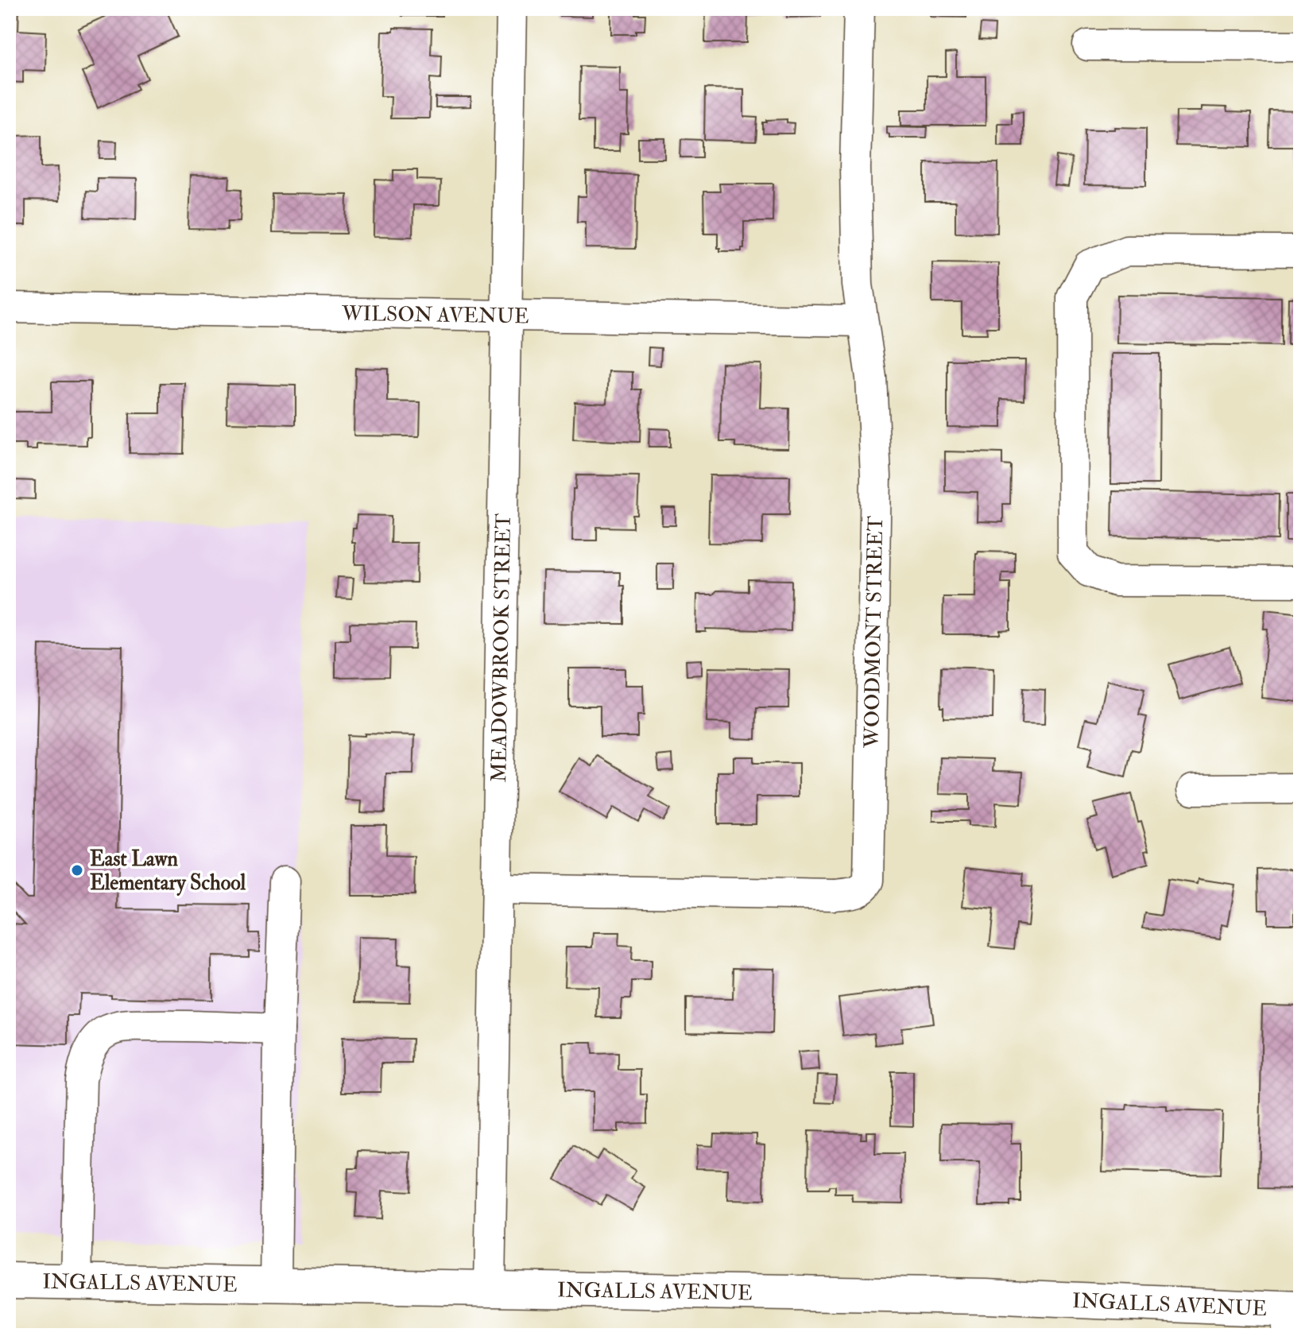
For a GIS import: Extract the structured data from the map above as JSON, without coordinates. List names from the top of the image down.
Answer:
{
  "streets": {
    "main road": ["INGALLS AVENUE"],
    "street": ["WILSON AVENUE", "WOODMONT STREET", "MEADOWBROOK STREET"]
  },
  "crossings": [
    ["WILSON AVENUE", "WOODMONT STREET"],
    ["WILSON AVENUE", "MEADOWBROOK STREET"],
    ["WOODMONT STREET", "MEADOWBROOK STREET"],
    ["MEADOWBROOK STREET", "INGALLS AVENUE"]
  ],
  "places": ["East Lawn Elementary School"]
}
